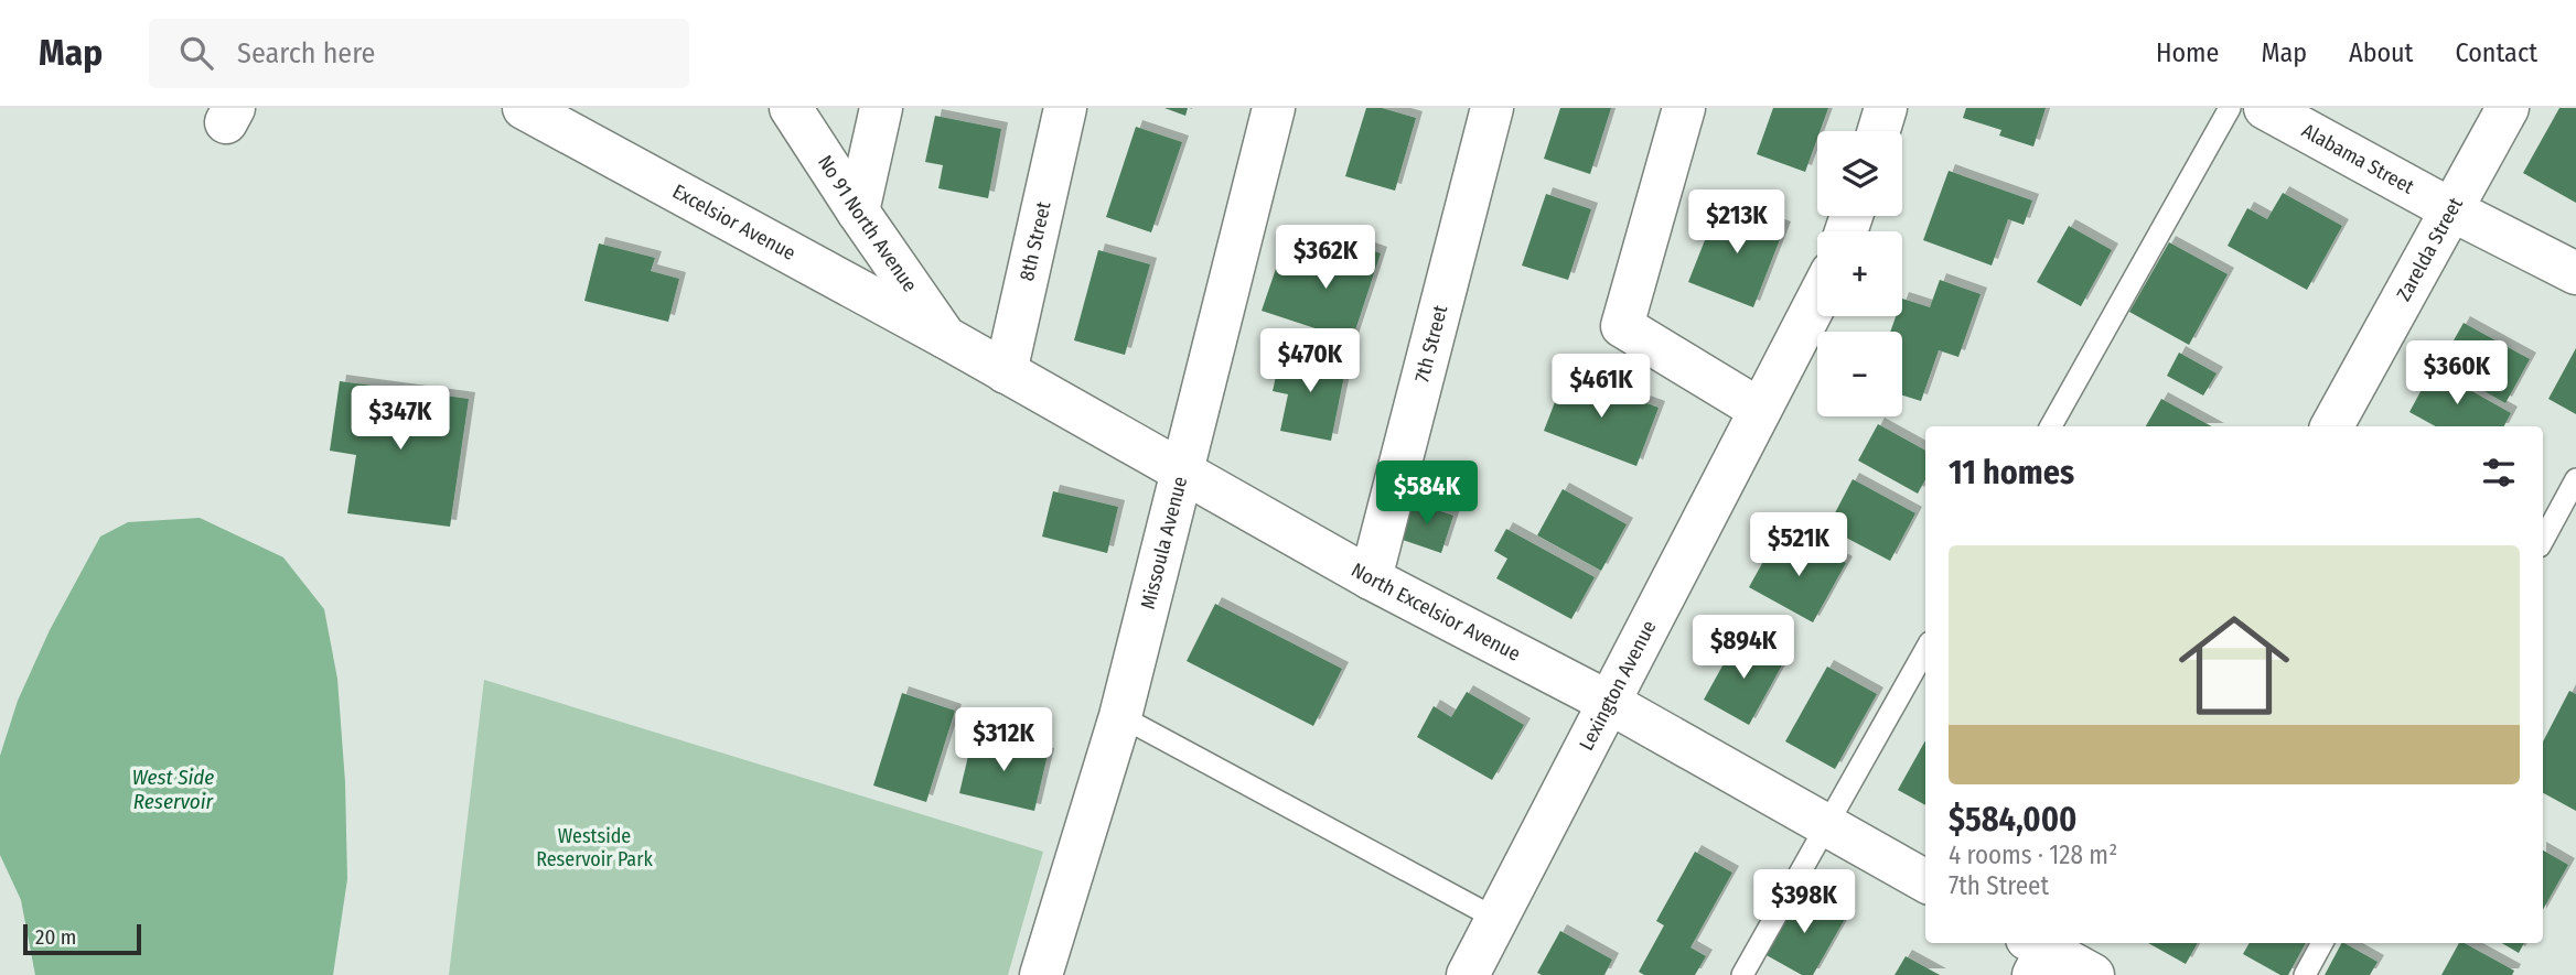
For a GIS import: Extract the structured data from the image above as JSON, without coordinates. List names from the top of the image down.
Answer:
{
  "streets": {
    "street": [
      "Alabama Street",
      "Excelsior Avenue",
      "No 91 North Avenue",
      "8th Street",
      "Zarelda Street",
      "7th Street",
      "Missoula Avenue",
      "North Excelsior Avenue",
      "Lexington Avenue"
    ]
  },
  "crossings": [
    ["Alabama Street", "Zarelda Street"],
    ["Excelsior Avenue", "No 91 North Avenue"],
    ["Excelsior Avenue", "North Excelsior Avenue"],
    ["No 91 North Avenue", "North Excelsior Avenue"],
    ["8th Street", "North Excelsior Avenue"],
    ["7th Street", "North Excelsior Avenue"],
    ["Missoula Avenue", "North Excelsior Avenue"],
    ["North Excelsior Avenue", "Lexington Avenue"]
  ],
  "water": ["West Side Reservoir"],
  "parks": ["Westside Reservoir Park"],
  "scale_bar": "20 m",
  "page": {
    "header": "Map",
    "search": "Search here",
    "nav": [
      "Home",
      "Map",
      "About",
      "Contact"
    ],
    "map_buttons": ["+", "−"],
    "price": [
      "$213K",
      "$362K",
      "$470K",
      "$360K",
      "$461K",
      "$347K",
      "$584K",
      "$521K",
      "$894K",
      "$312K",
      "$398K"
    ],
    "heading": "11 homes",
    "list": [
      {
        "name": "$584,000",
        "note": "4 rooms · 128 m² · 7th Street"
      }
    ],
    "scale": "20 m"
  }
}
